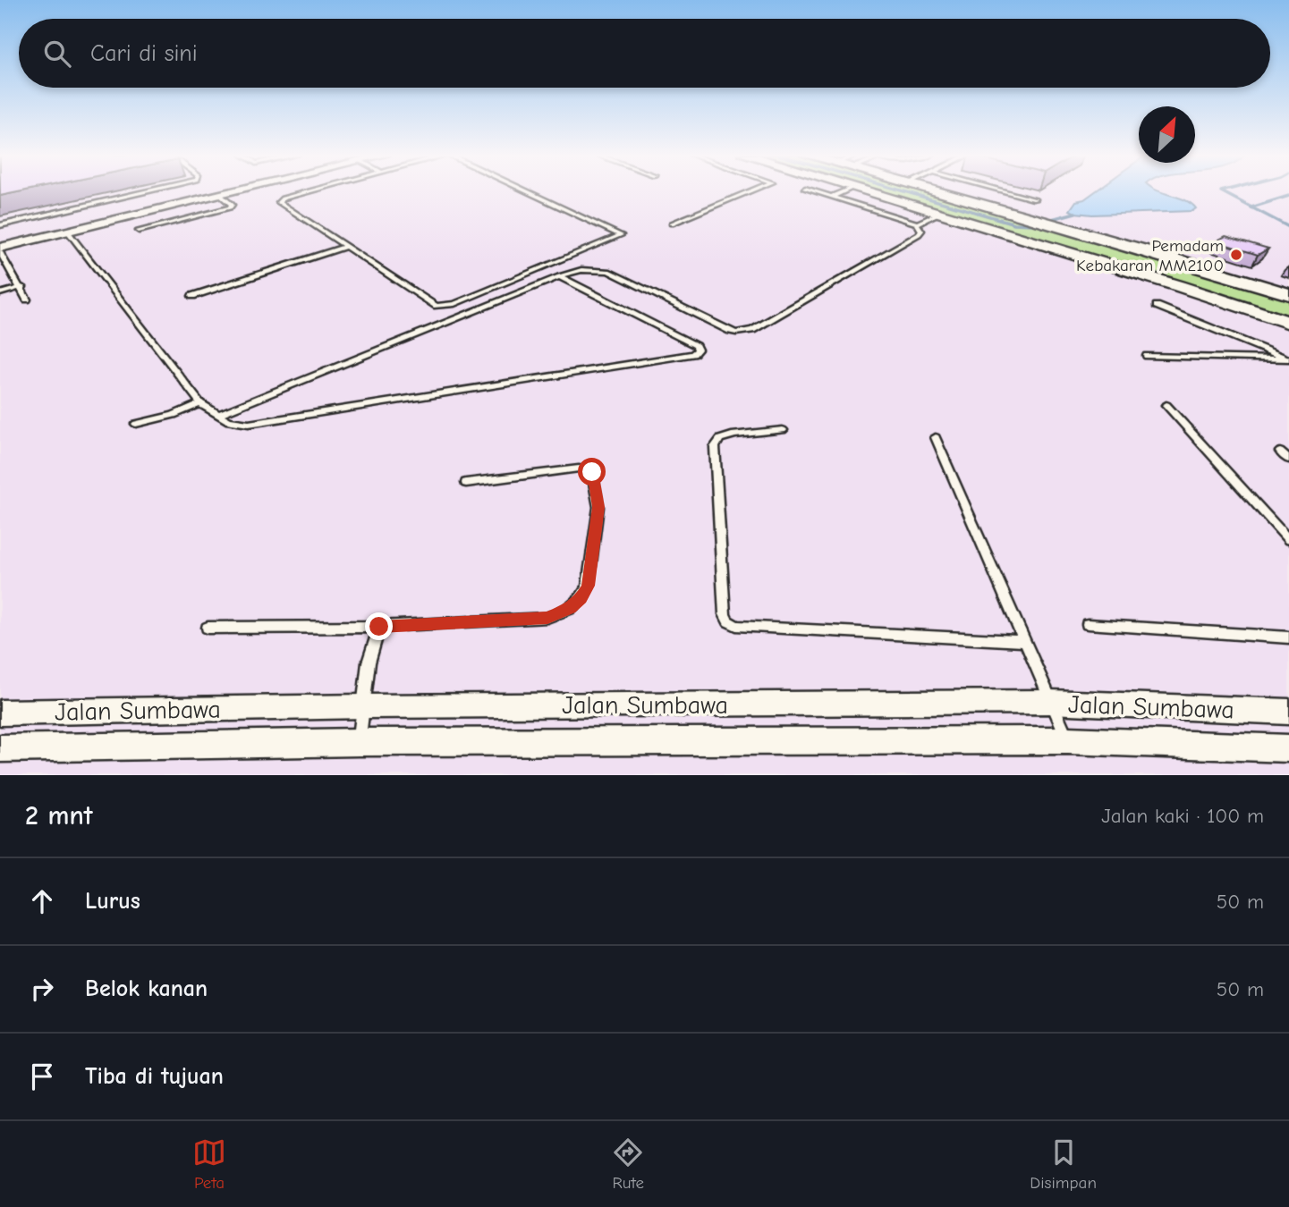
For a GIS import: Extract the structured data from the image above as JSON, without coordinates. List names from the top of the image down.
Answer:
{
  "streets": {
    "street": ["Jalan Sumbawa"]
  },
  "places": ["Pemadam Kebakaran MM2100"],
  "north": "top right",
  "page": {
    "search": "Cari di sini",
    "heading": ["2 mnt", "Jalan kaki · 100 m"],
    "list": [
      ["Lurus", "50 m"],
      ["Belok kanan", "50 m"],
      "Tiba di tujuan"
    ],
    "nav": ["Peta", "Rute", "Disimpan"]
  }
}
